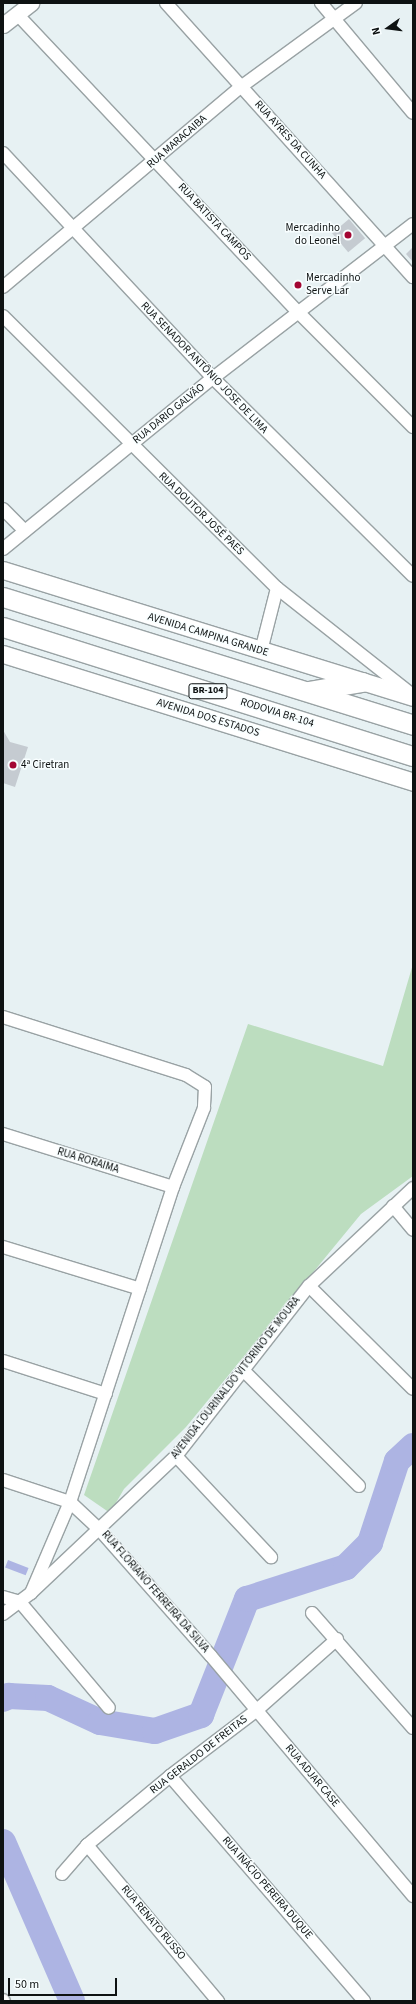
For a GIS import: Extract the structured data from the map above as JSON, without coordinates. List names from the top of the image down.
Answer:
{
  "streets": {
    "highway": ["BR-104", "RODOVIA BR-104"],
    "main road": ["AVENIDA CAMPINA GRANDE", "AVENIDA DOS ESTADOS"],
    "street": [
      "RUA AYRES DA CUNHA",
      "RUA MARACAIBA",
      "RUA BATISTA CAMPOS",
      "RUA SENADOR ANTÔNIO JOSE DE LIMA",
      "RUA DARIO GALVÃO",
      "RUA DOUTOR JOSÉ PAES",
      "RUA RORAIMA",
      "AVENIDA LOURINALDO VITORINO DE MOURA",
      "RUA FLORIANO FERREIRA DA SILVA",
      "RUA GERALDO DE FREITAS",
      "RUA ADJAR CASE",
      "RUA INÁCIO PEREIRA DUQUE",
      "RUA RENATO RUSSO"
    ]
  },
  "crossings": [
    ["RUA AYRES DA CUNHA", "RUA MARACAIBA"],
    ["RUA AYRES DA CUNHA", "RUA DARIO GALVÃO"],
    ["RUA MARACAIBA", "RUA BATISTA CAMPOS"],
    ["RUA MARACAIBA", "RUA SENADOR ANTÔNIO JOSE DE LIMA"],
    ["RUA BATISTA CAMPOS", "RUA DARIO GALVÃO"],
    ["RUA SENADOR ANTÔNIO JOSE DE LIMA", "RUA DARIO GALVÃO"],
    ["RUA DARIO GALVÃO", "RUA DOUTOR JOSÉ PAES"],
    ["RUA DOUTOR JOSÉ PAES", "AVENIDA CAMPINA GRANDE"],
    ["AVENIDA LOURINALDO VITORINO DE MOURA", "RUA FLORIANO FERREIRA DA SILVA"],
    ["RUA FLORIANO FERREIRA DA SILVA", "RUA ADJAR CASE"],
    ["RUA GERALDO DE FREITAS", "RUA ADJAR CASE"],
    ["RUA GERALDO DE FREITAS", "RUA INÁCIO PEREIRA DUQUE"],
    ["RUA GERALDO DE FREITAS", "RUA RENATO RUSSO"]
  ],
  "places": ["Mercadinho do Leonel", "Mercadinho Serve Lar", "4ª Ciretran"],
  "scale_bar": "50 m",
  "north": "left"
}
